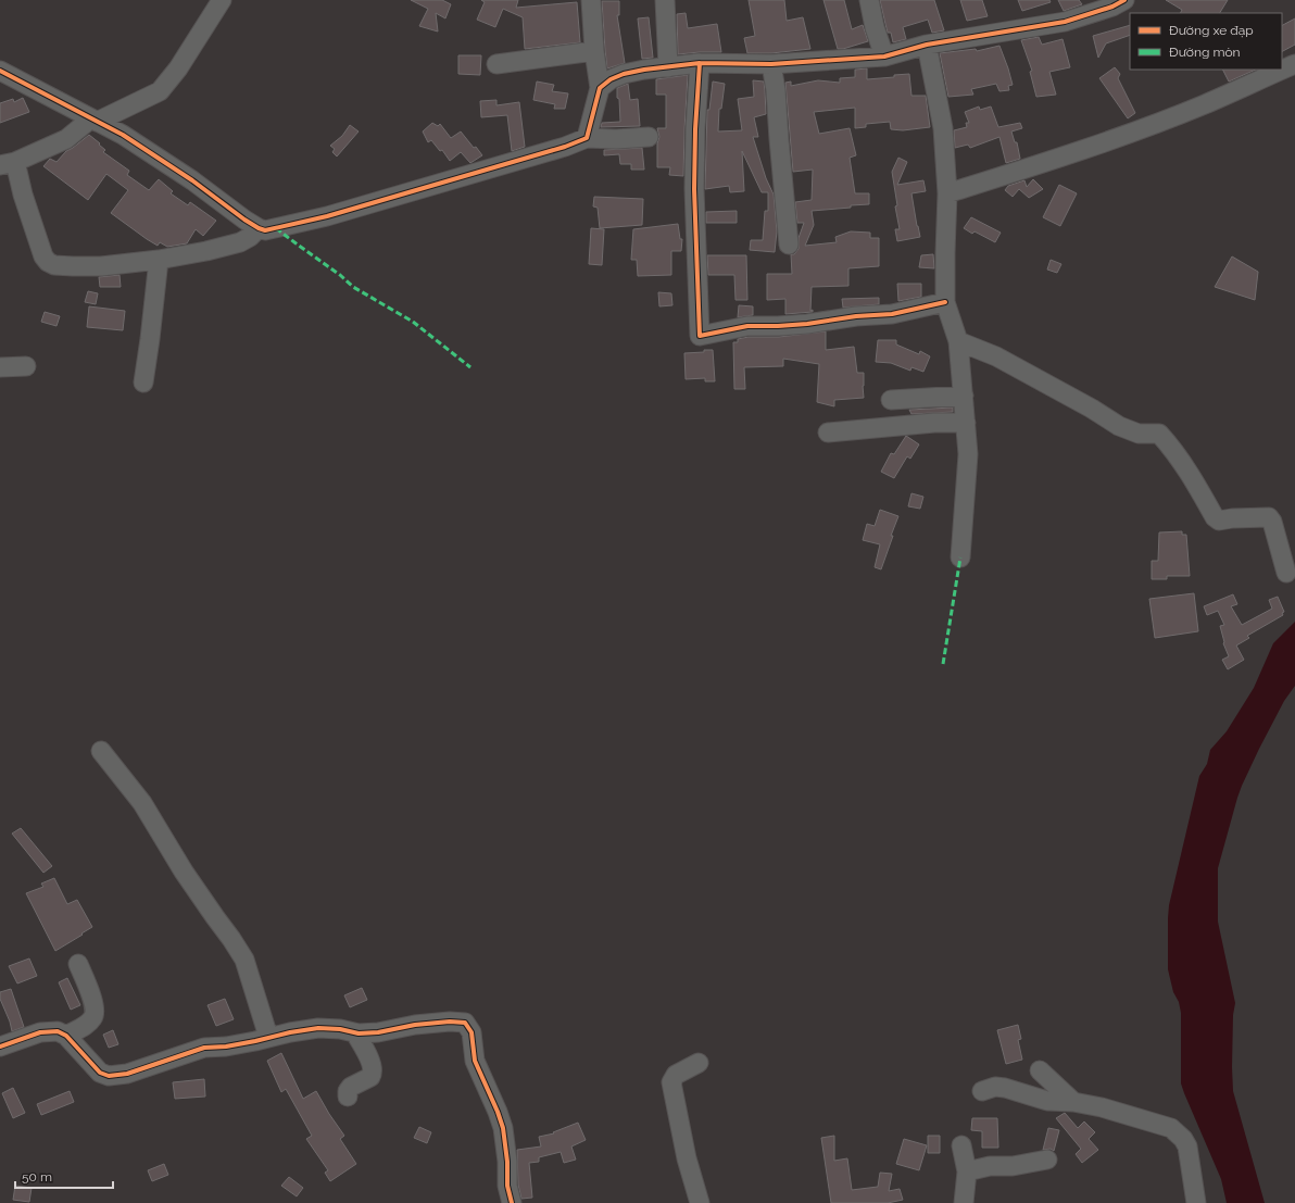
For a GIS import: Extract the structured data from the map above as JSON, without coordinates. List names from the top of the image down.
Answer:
{
  "legend": ["Đường xe đạp", "Đường mòn"],
  "scale_bar": "50 m"
}
